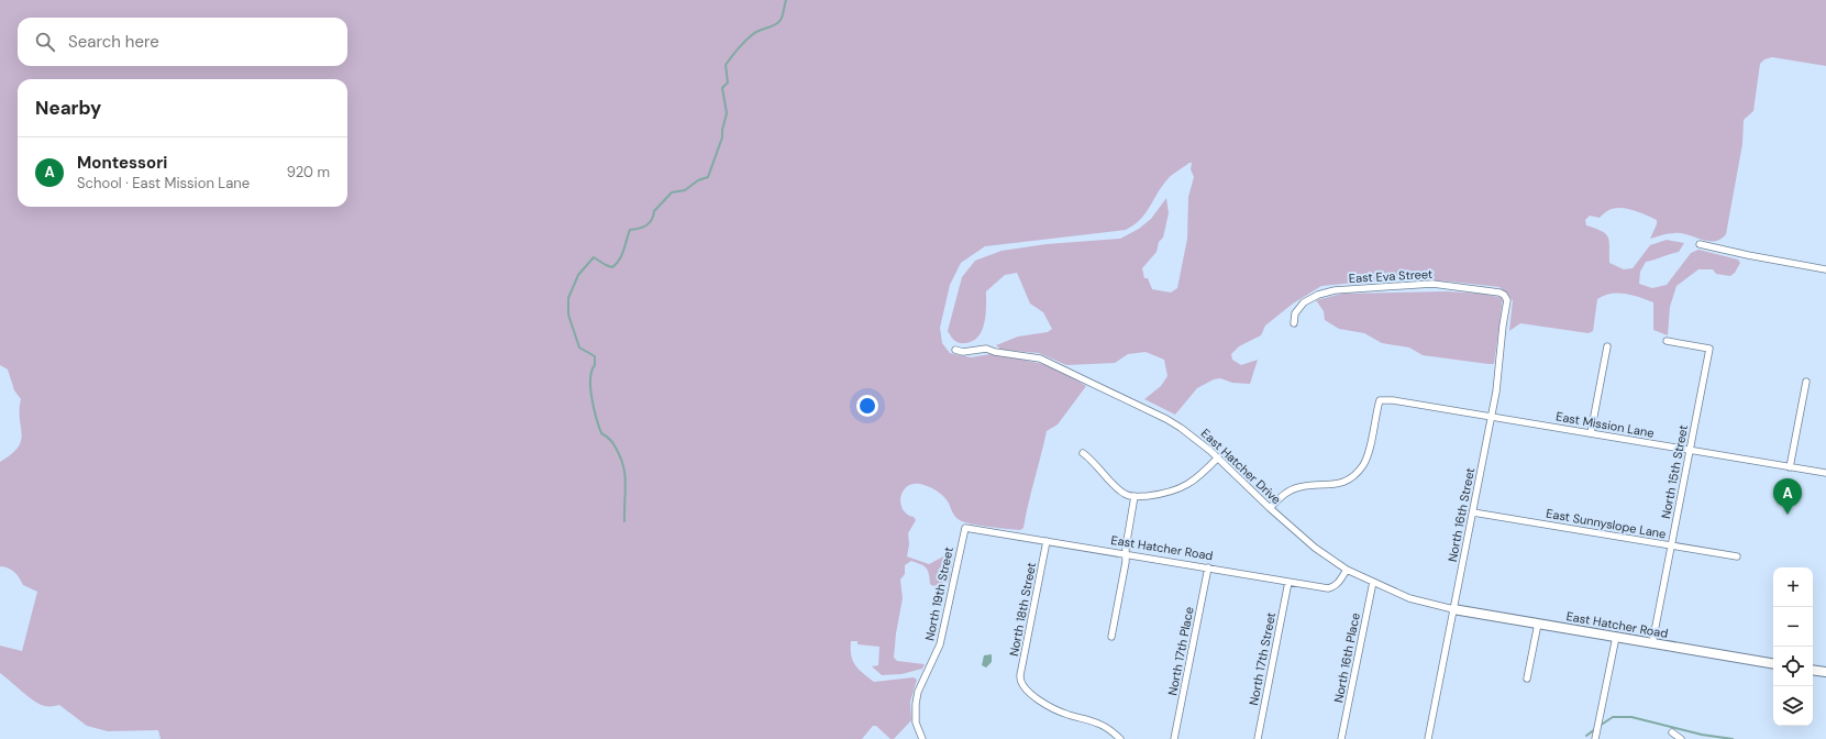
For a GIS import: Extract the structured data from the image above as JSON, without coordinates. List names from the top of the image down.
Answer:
{
  "streets": {
    "street": [
      "East Eva Street",
      "East Mission Lane",
      "East Hatcher Drive",
      "North 15th Street",
      "North 16th Street",
      "East Sunnyslope Lane",
      "East Hatcher Road",
      "North 19th Street",
      "North 18th Street",
      "North 17th Place",
      "North 16th Place",
      "North 17th Street"
    ]
  },
  "crossings": [
    ["East Eva Street", "North 16th Street"],
    ["East Mission Lane", "East Hatcher Drive"],
    ["East Mission Lane", "North 15th Street"],
    ["East Mission Lane", "North 16th Street"],
    ["East Hatcher Drive", "North 16th Street"],
    ["East Hatcher Drive", "East Hatcher Road"],
    ["East Hatcher Drive", "North 16th Place"],
    ["North 15th Street", "East Sunnyslope Lane"],
    ["North 15th Street", "East Hatcher Road"],
    ["North 16th Street", "East Sunnyslope Lane"],
    ["North 16th Street", "East Hatcher Road"],
    ["East Hatcher Road", "North 19th Street"],
    ["East Hatcher Road", "North 18th Street"],
    ["East Hatcher Road", "North 17th Place"],
    ["East Hatcher Road", "North 17th Street"]
  ],
  "page": {
    "search": "Search here",
    "heading": "Nearby",
    "list": [
      {
        "mark": "A",
        "name": "Montessori",
        "note": "School · East Mission Lane",
        "value": "920 m"
      }
    ],
    "pins": "A",
    "map_buttons": ["+", "−"]
  }
}
